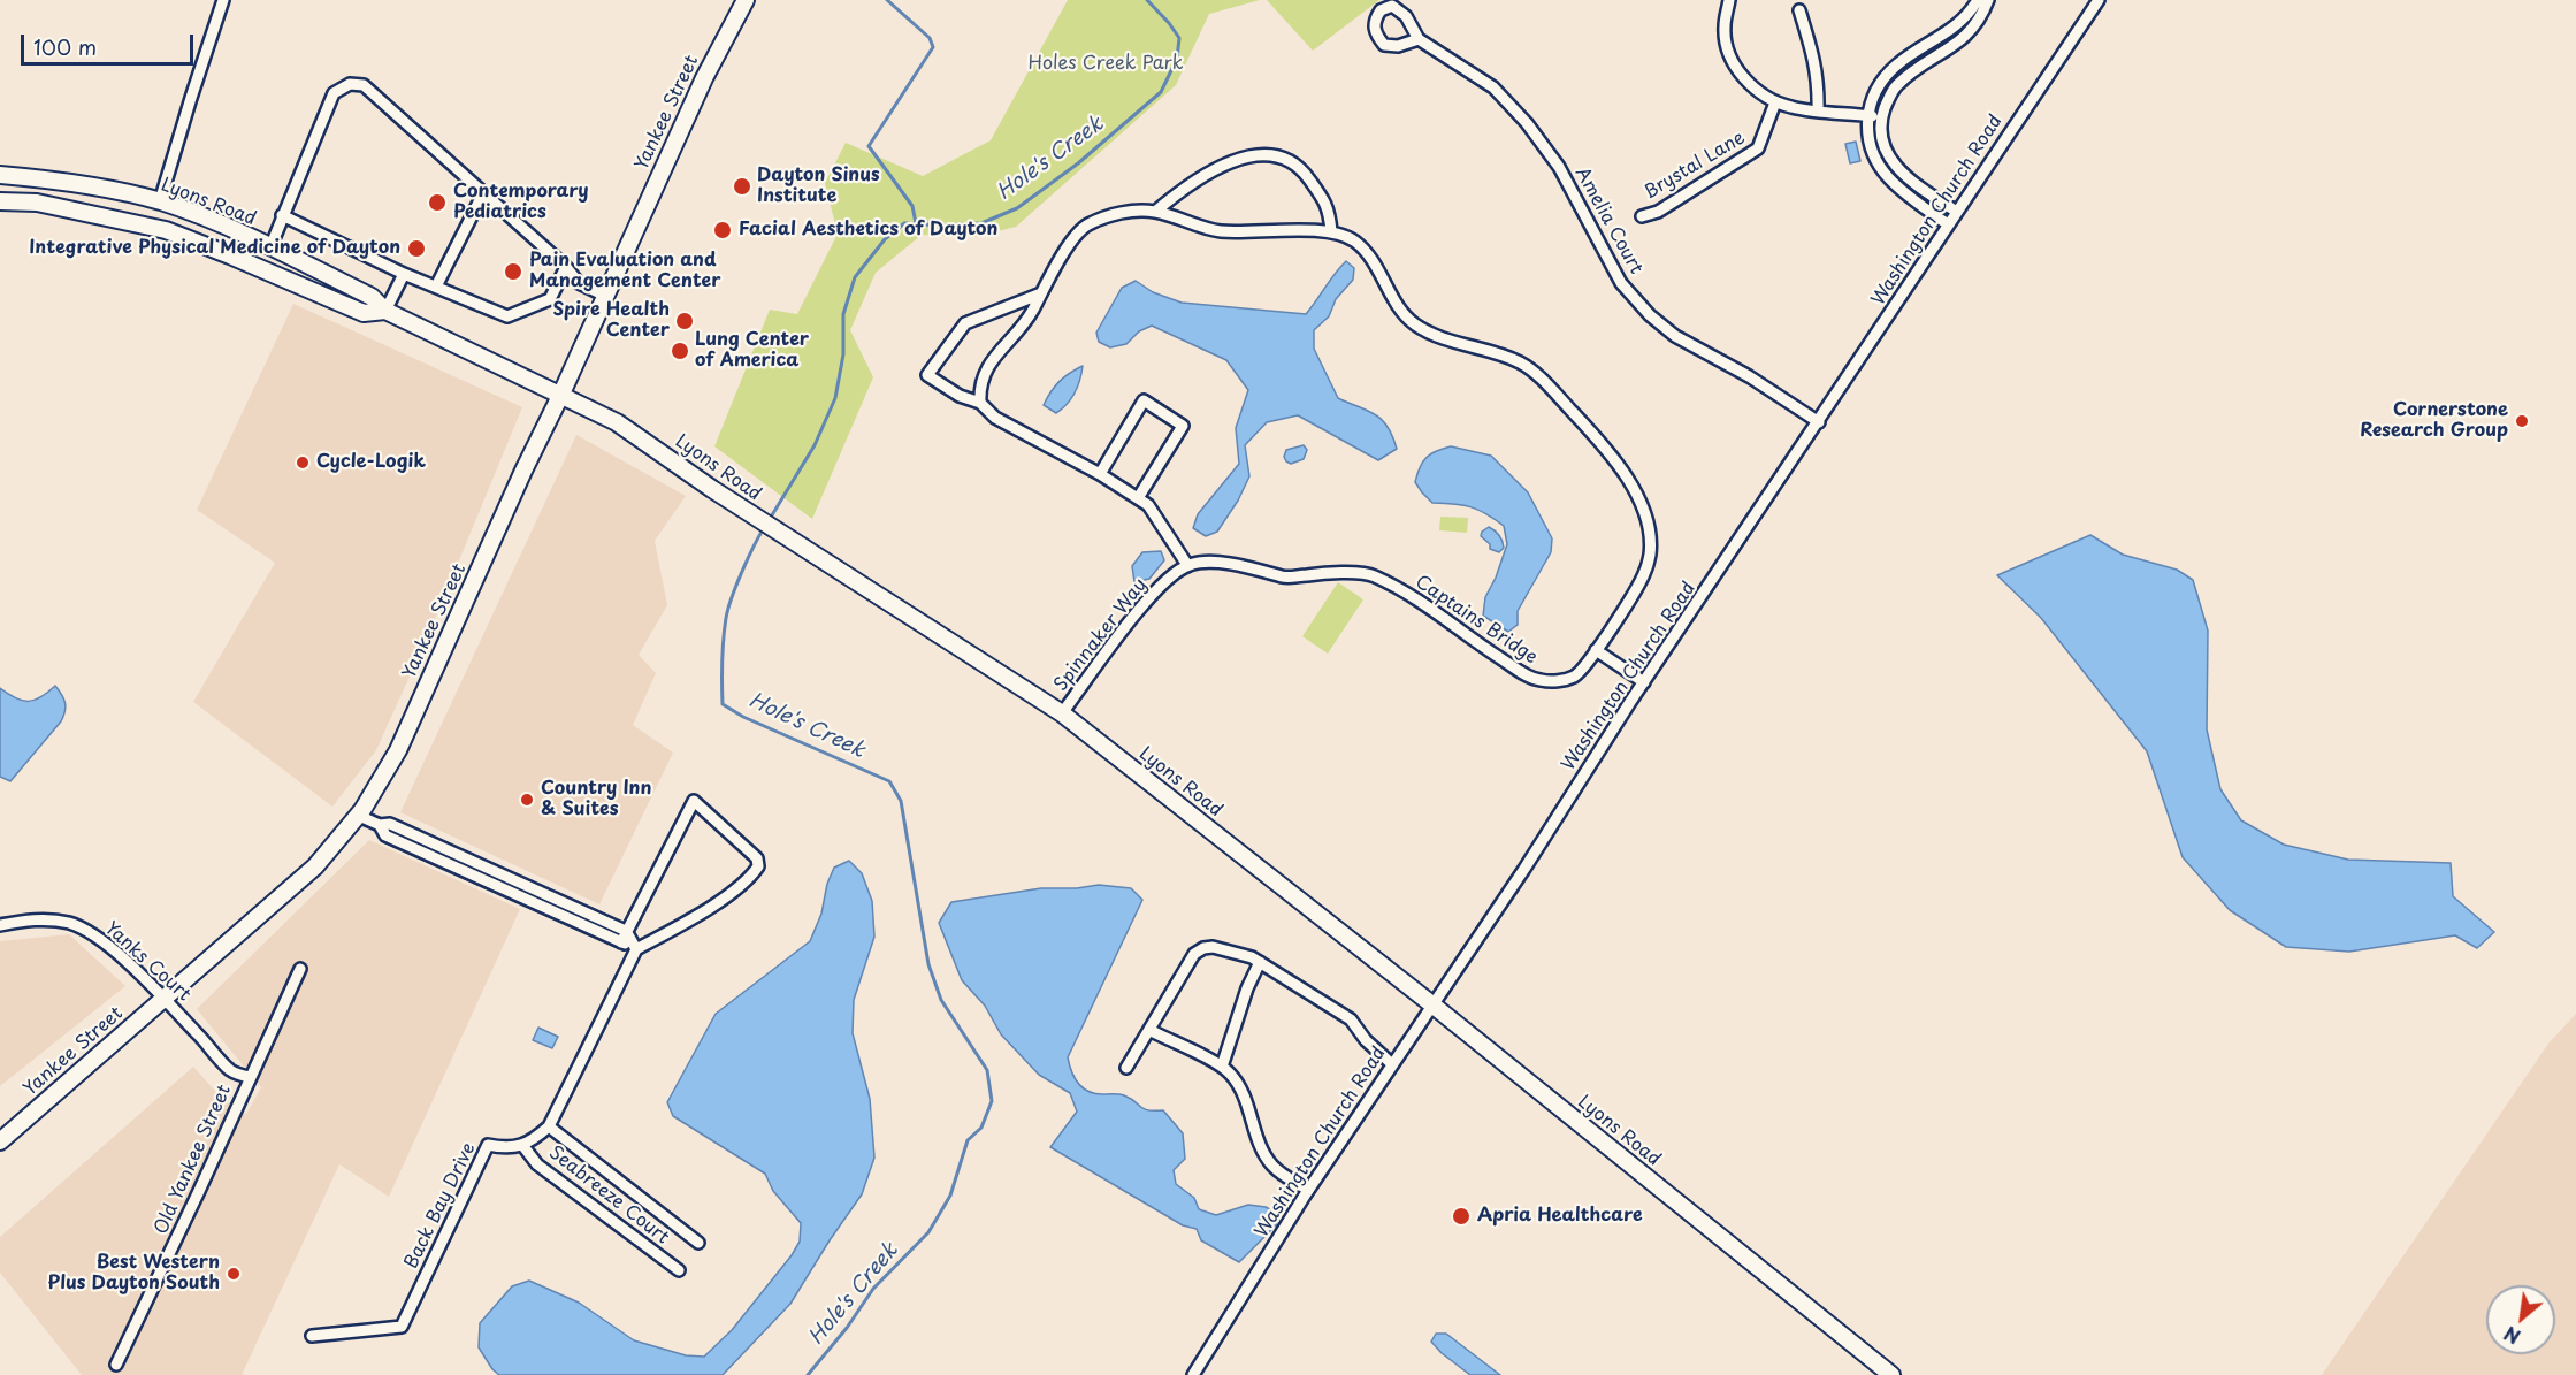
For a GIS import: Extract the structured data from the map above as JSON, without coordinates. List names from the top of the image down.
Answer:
{
  "streets": {
    "main road": ["Yankee Street", "Lyons Road"],
    "street": [
      "Brystal Lane",
      "Washington Church Road",
      "Amelia Court",
      "Captains Bridge",
      "Spinnaker Way",
      "Yanks Court",
      "Old Yankee Street",
      "Seabreeze Court",
      "Back Bay Drive"
    ]
  },
  "crossings": [
    ["Yankee Street", "Lyons Road"],
    ["Yankee Street", "Yanks Court"],
    ["Lyons Road", "Washington Church Road"],
    ["Lyons Road", "Spinnaker Way"],
    ["Washington Church Road", "Amelia Court"],
    ["Captains Bridge", "Spinnaker Way"],
    ["Yanks Court", "Old Yankee Street"],
    ["Seabreeze Court", "Back Bay Drive"]
  ],
  "water": ["Hole's Creek"],
  "parks": ["Holes Creek Park"],
  "places": [
    "Dayton Sinus Institute",
    "Contemporary Pediatrics",
    "Facial Aesthetics of Dayton",
    "Integrative Physical Medicine of Dayton",
    "Pain Evaluation and Management Center",
    "Spire Health Center",
    "Lung Center of America",
    "Cornerstone Research Group",
    "Cycle-Logik",
    "Country Inn & Suites",
    "Apria Healthcare",
    "Best Western Plus Dayton South"
  ],
  "scale_bar": "100 m",
  "north": "bottom left"
}
